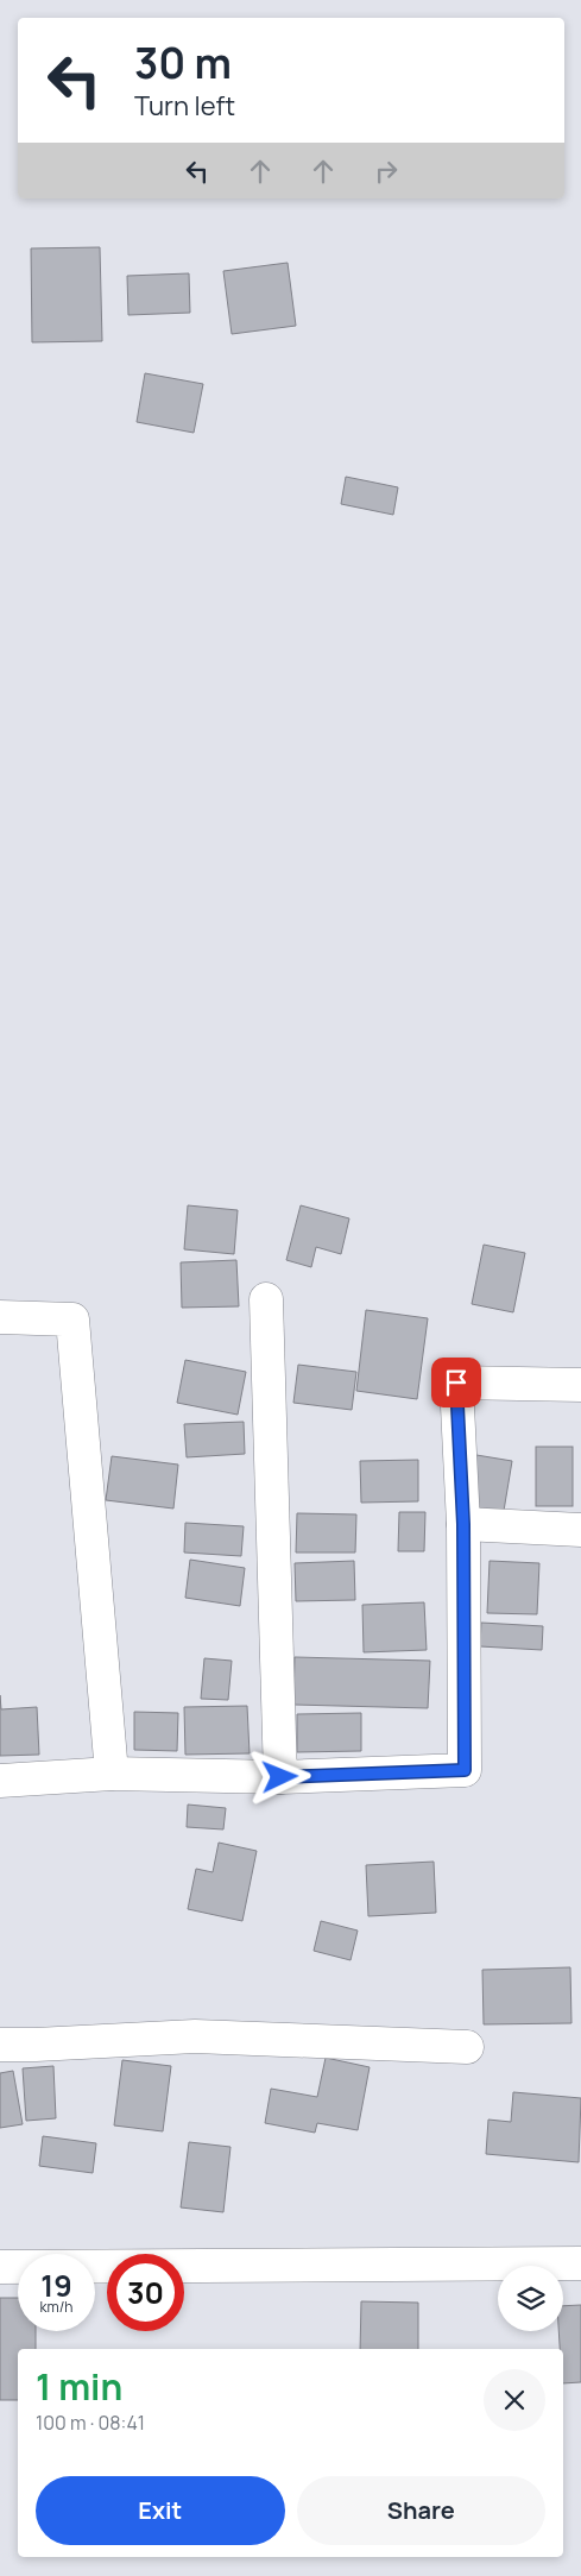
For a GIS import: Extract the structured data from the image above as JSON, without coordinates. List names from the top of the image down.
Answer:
{
  "page": {
    "turn": ["30 m", "Turn left"],
    "speed": "19 km/h",
    "limit": "30",
    "heading": ["1 min", "100 m · 08:41"],
    "buttons": ["Exit", "Share"]
  }
}
